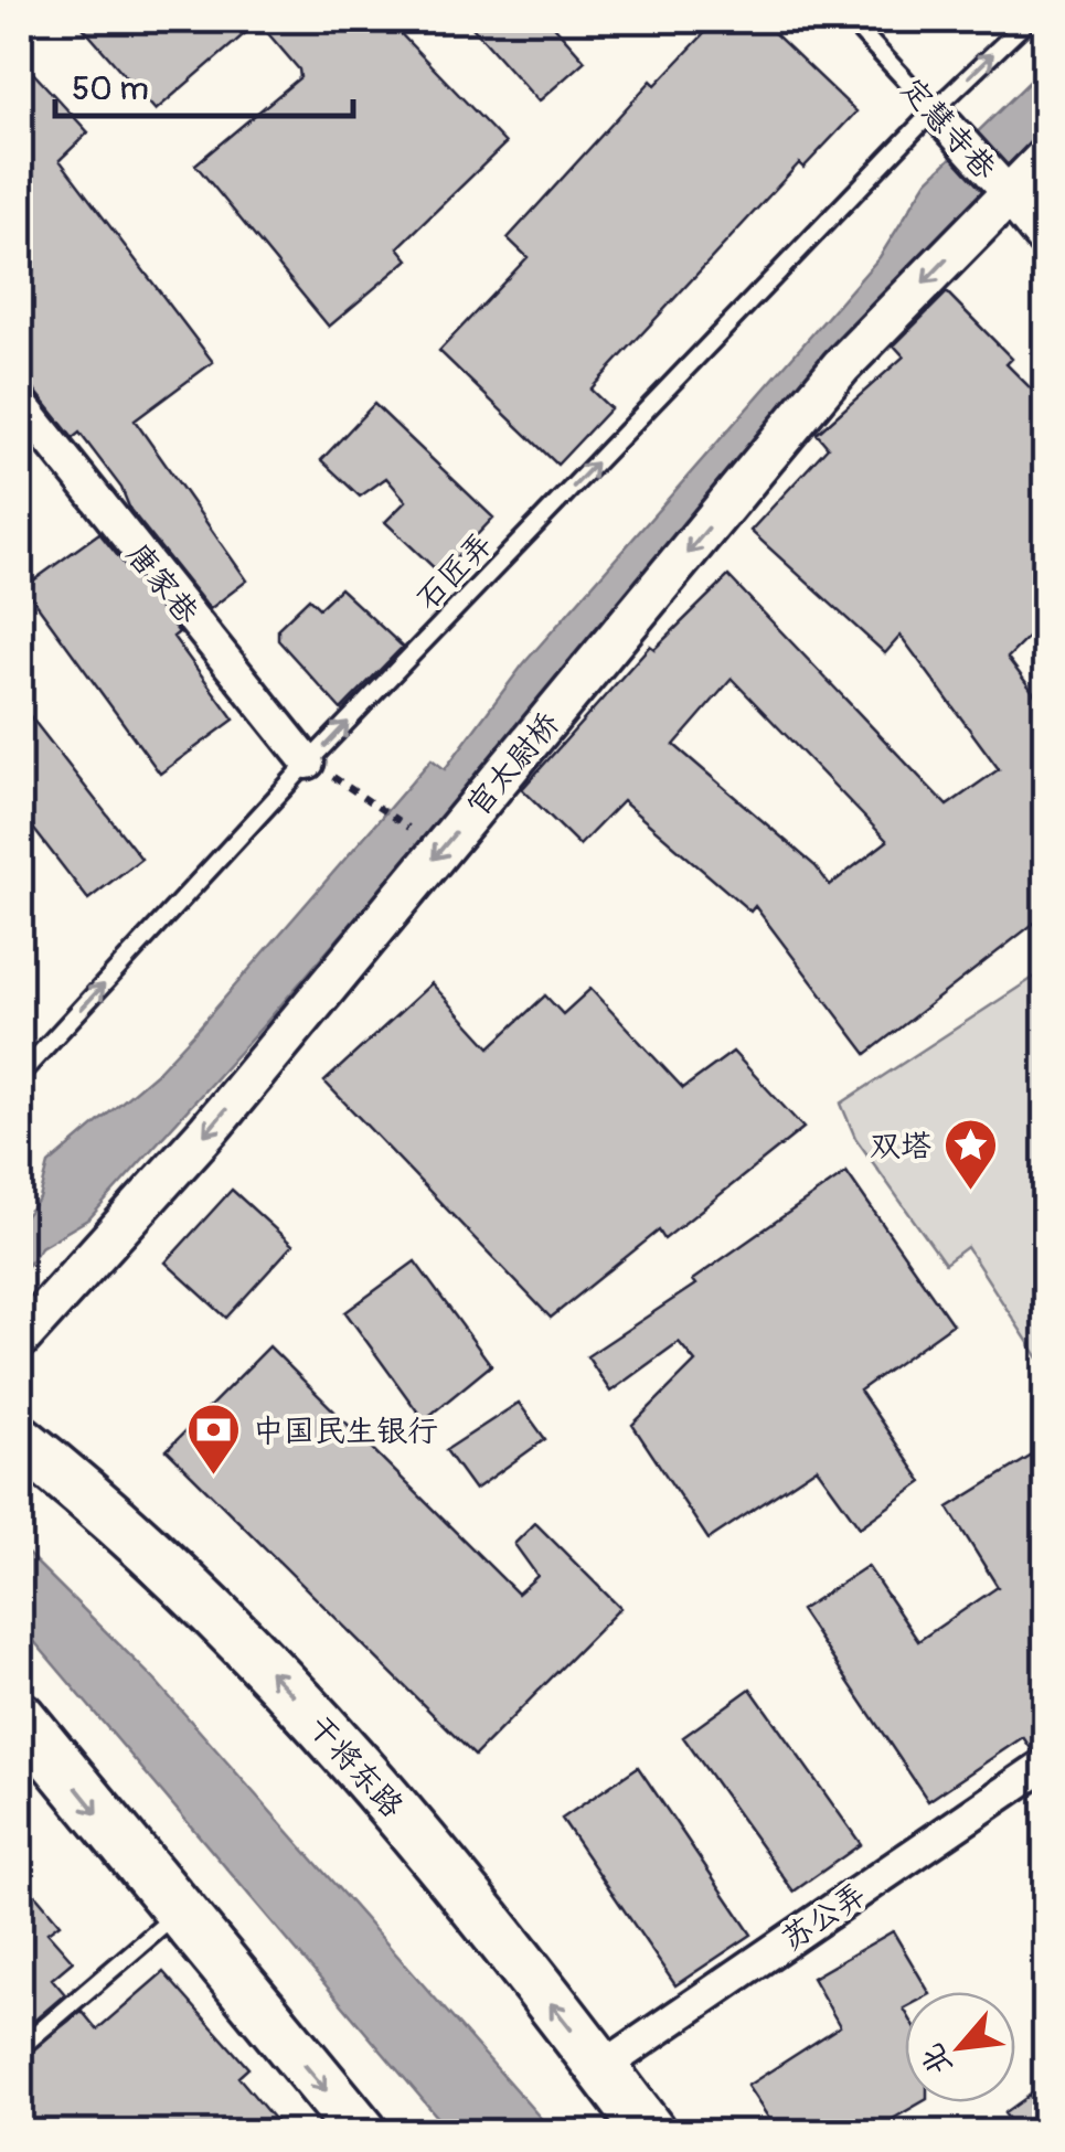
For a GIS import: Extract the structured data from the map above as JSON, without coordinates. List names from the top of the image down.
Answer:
{
  "streets": {
    "main road": ["干将东路"],
    "street": [
      "定慧寺巷",
      "唐家巷",
      "官太尉桥",
      "苏公弄"
    ],
    "lane": ["石匠弄"]
  },
  "crossings": [
    ["定慧寺巷", "石匠弄"],
    ["定慧寺巷", "官太尉桥"],
    ["石匠弄", "唐家巷"],
    ["干将东路", "苏公弄"]
  ],
  "one_way": ["石匠弄", "官太尉桥"],
  "places": {
    "place": ["双塔"],
    "bank": ["中国民生银行"]
  },
  "scale_bar": "50 m",
  "north": "bottom left"
}
